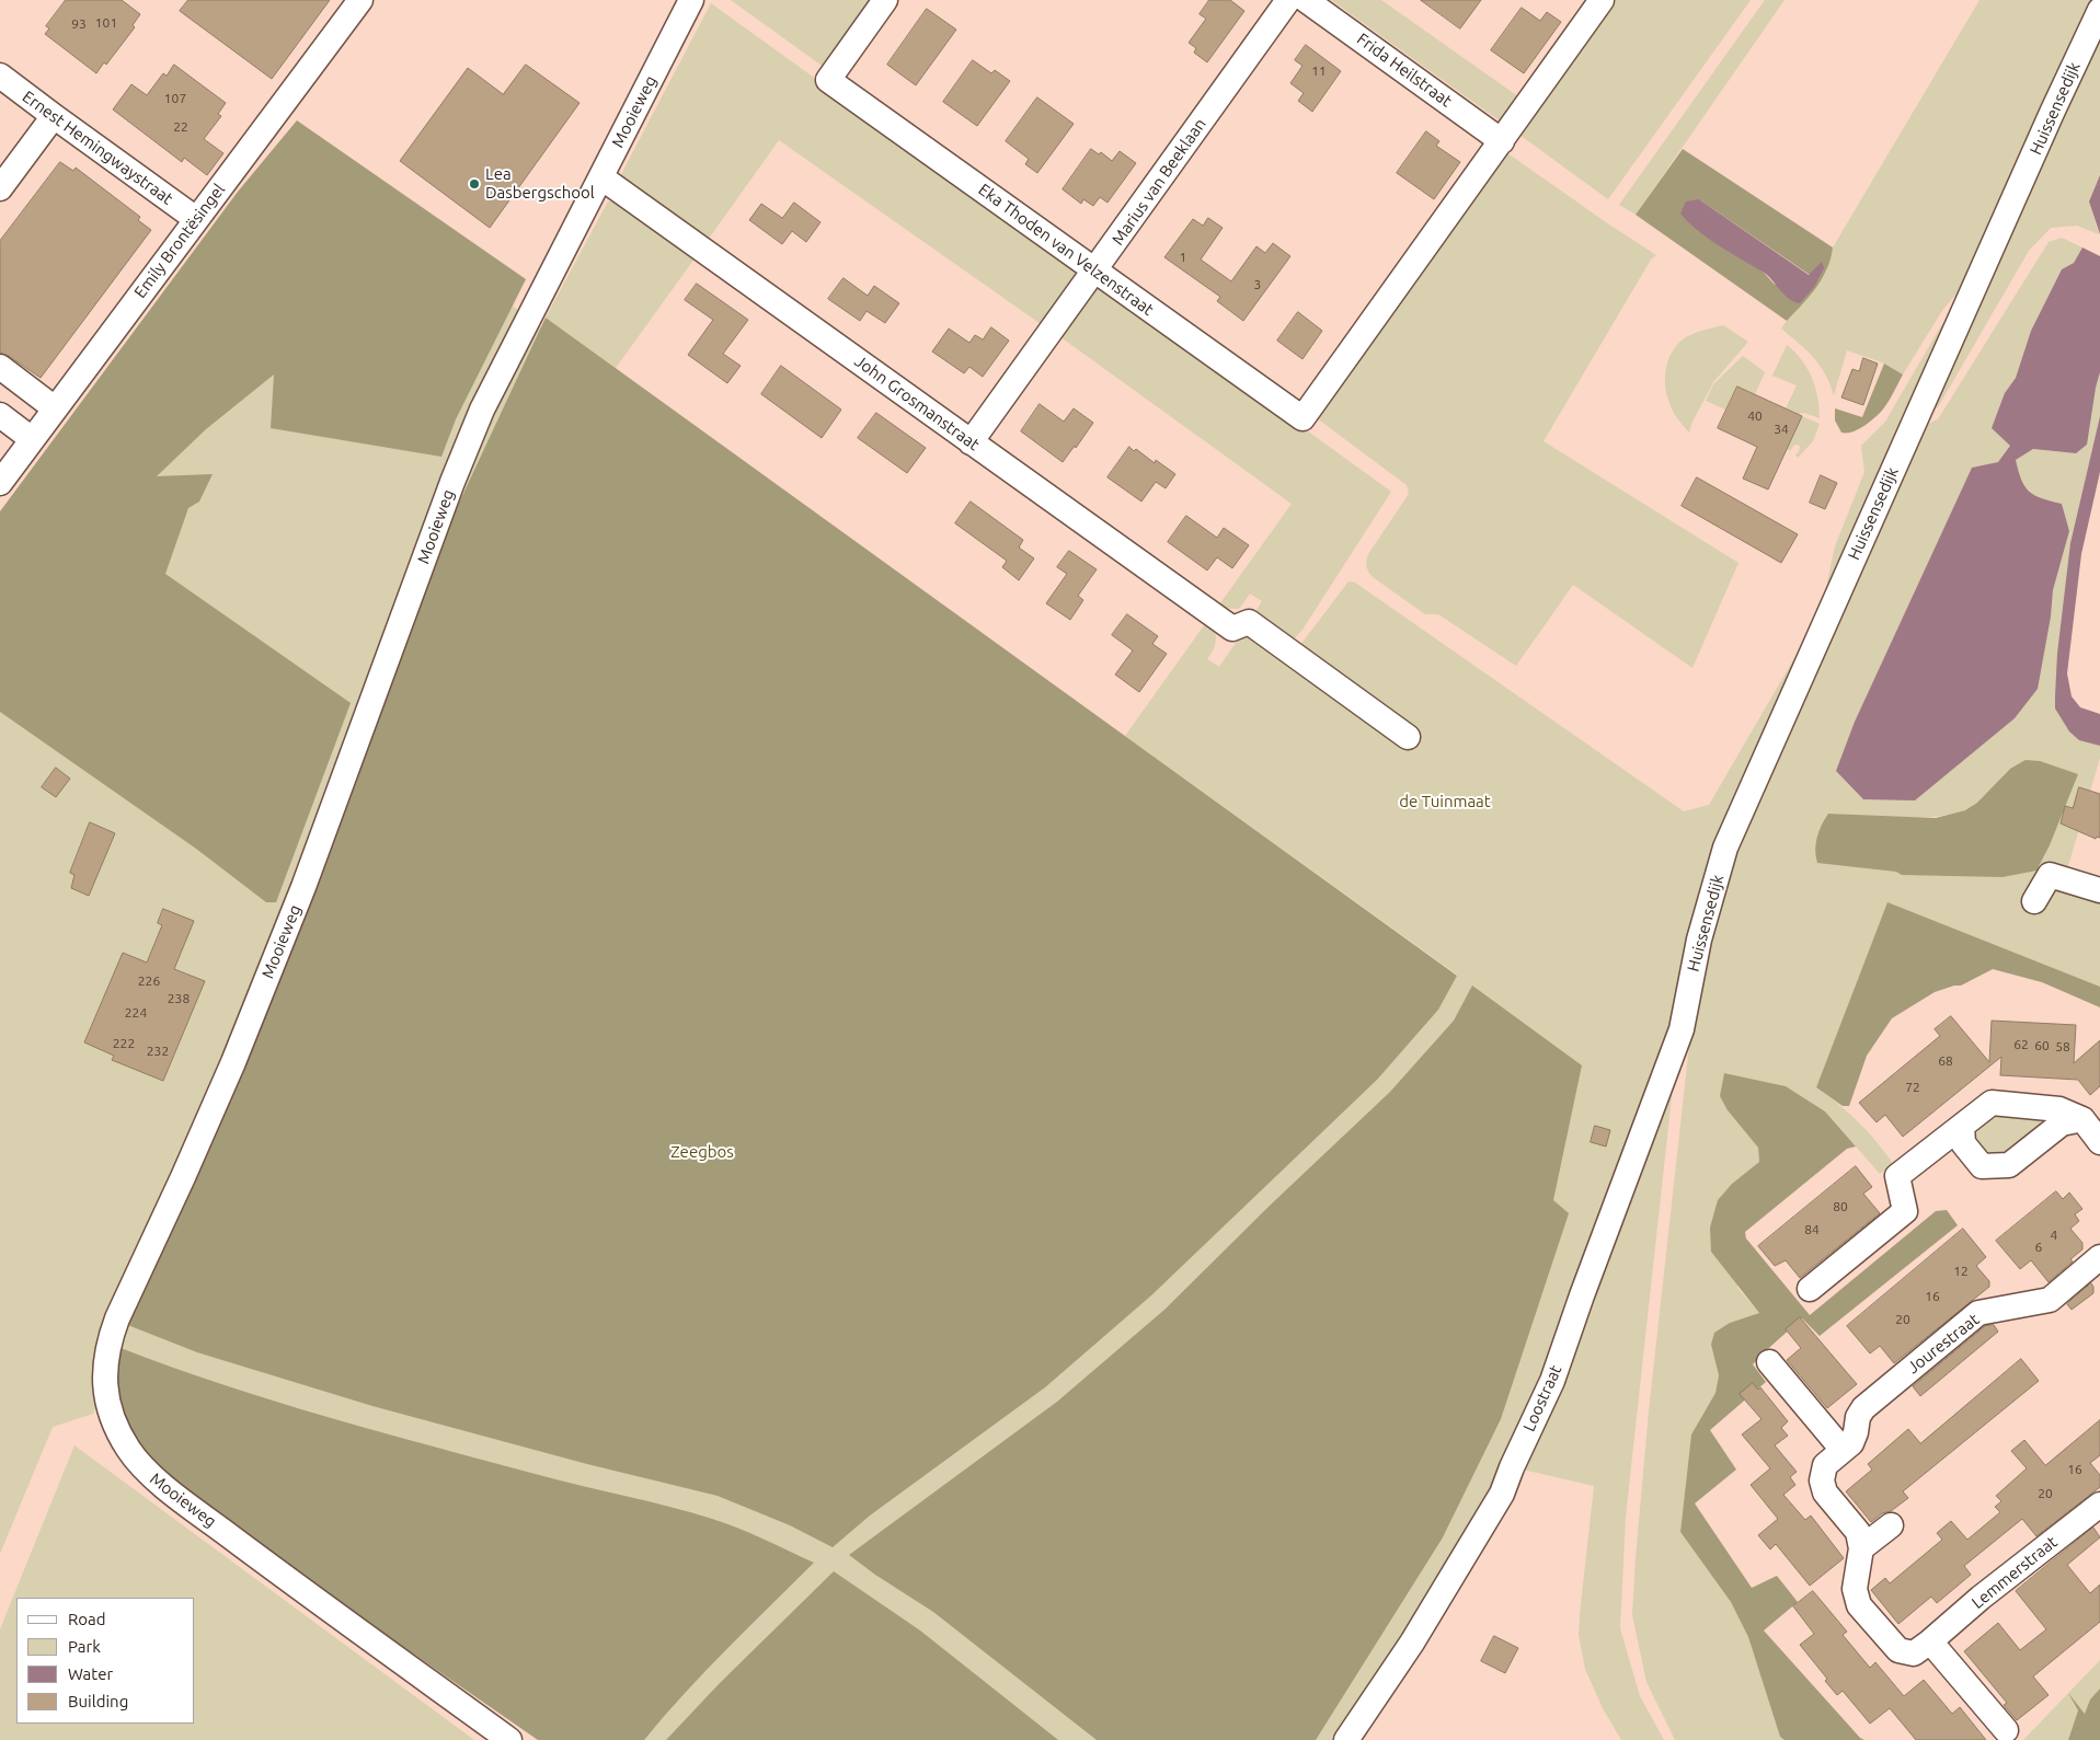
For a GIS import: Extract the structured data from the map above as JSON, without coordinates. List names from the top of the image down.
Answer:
{
  "streets": {
    "street": [
      "Frida Heilstraat",
      "Huissensedijk",
      "Mooieweg",
      "Ernest Hemingwaystraat",
      "Marius van Beeklaan",
      "Emily Brontësingel",
      "Eka Thoden van Velzenstraat",
      "John Grosmanstraat",
      "Jourestraat",
      "Loostraat",
      "Lemmerstraat"
    ]
  },
  "crossings": [
    ["Frida Heilstraat", "Eka Thoden van Velzenstraat"],
    ["Huissensedijk", "Loostraat"],
    ["Mooieweg", "John Grosmanstraat"],
    ["Ernest Hemingwaystraat", "Emily Brontësingel"],
    ["Marius van Beeklaan", "Eka Thoden van Velzenstraat"],
    ["Marius van Beeklaan", "John Grosmanstraat"],
    ["Jourestraat", "Lemmerstraat"]
  ],
  "parks": ["de Tuinmaat", "Zeegbos"],
  "places": ["Lea Dasbergschool"],
  "house_numbers": [
    "101",
    "93",
    "11",
    "107",
    "22",
    "1",
    "3",
    "40",
    "34",
    "226",
    "238",
    "224",
    "222",
    "62",
    "60",
    "58",
    "232",
    "68",
    "72",
    "80",
    "84",
    "4",
    "6",
    "12",
    "16",
    "20",
    "16",
    "20"
  ],
  "legend": [
    "Road",
    "Park",
    "Water",
    "Building"
  ]
}
